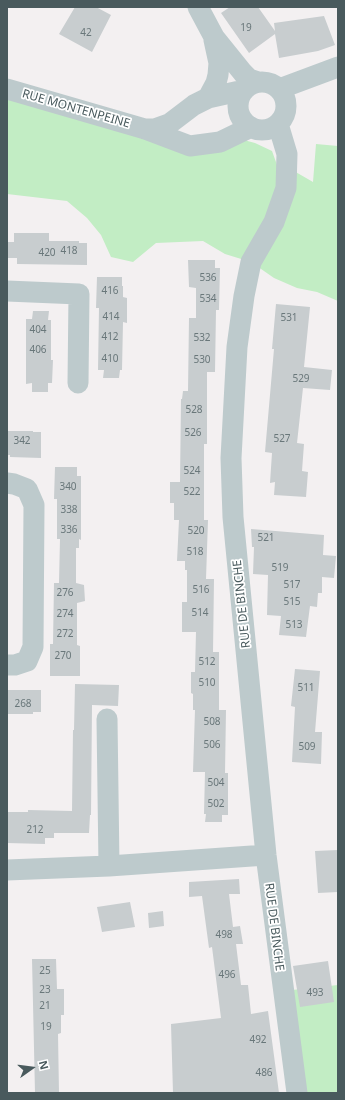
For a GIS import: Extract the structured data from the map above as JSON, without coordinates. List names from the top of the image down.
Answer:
{
  "streets": {
    "street": ["RUE MONTENPEINE", "RUE DE BINCHE"]
  },
  "crossings": [
    ["RUE MONTENPEINE", "RUE DE BINCHE"]
  ],
  "house_numbers": [
    "19",
    "42",
    "418",
    "420",
    "536",
    "416",
    "534",
    "414",
    "531",
    "404",
    "412",
    "532",
    "406",
    "410",
    "530",
    "529",
    "528",
    "526",
    "527",
    "342",
    "524",
    "340",
    "522",
    "338",
    "336",
    "520",
    "521",
    "518",
    "519",
    "517",
    "516",
    "276",
    "515",
    "514",
    "274",
    "513",
    "272",
    "270",
    "512",
    "510",
    "511",
    "268",
    "508",
    "506",
    "509",
    "504",
    "502",
    "212",
    "498",
    "25",
    "496",
    "23",
    "493",
    "21",
    "19",
    "492",
    "486"
  ],
  "north": "right"
}
